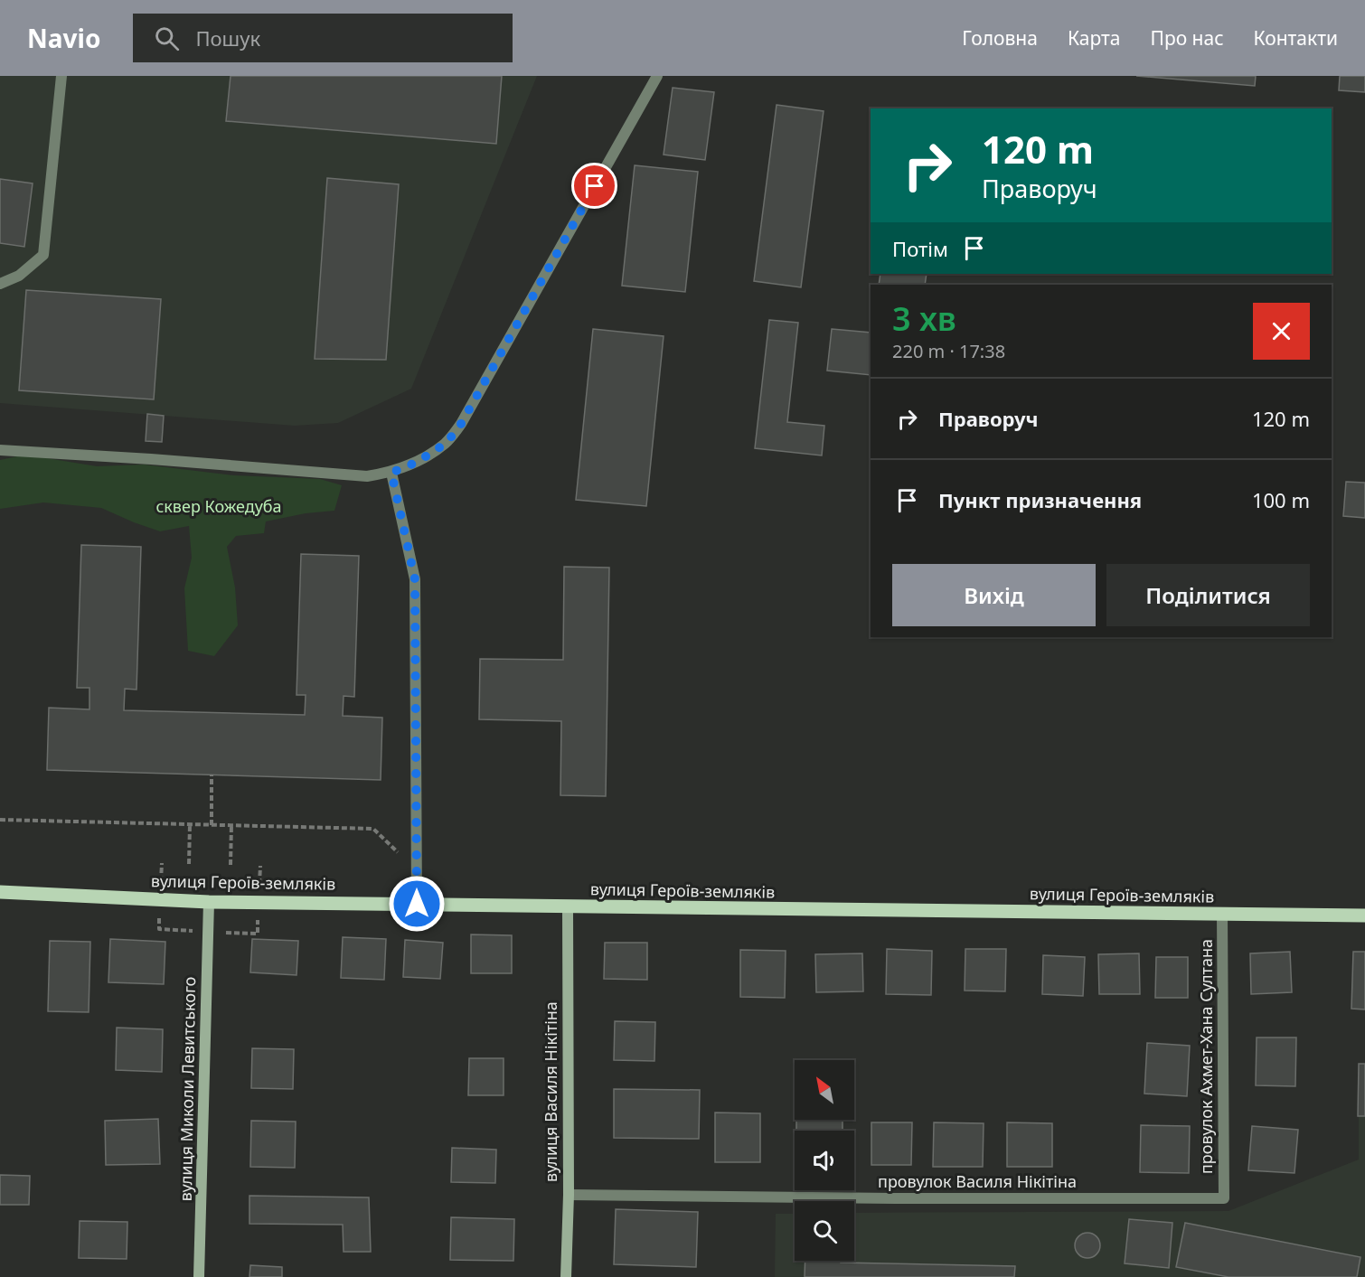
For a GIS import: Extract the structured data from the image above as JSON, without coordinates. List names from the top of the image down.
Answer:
{
  "streets": {
    "main road": ["вулиця Героїв-земляків", "вулиця Миколи Левитського", "вулиця Василя Нікітіна"],
    "street": ["провулок Ахмет-Хана Султана", "провулок Василя Нікітіна"]
  },
  "crossings": [
    ["вулиця Героїв-земляків", "провулок Ахмет-Хана Султана"],
    ["вулиця Героїв-земляків", "вулиця Миколи Левитського"],
    ["вулиця Героїв-земляків", "вулиця Василя Нікітіна"],
    ["провулок Ахмет-Хана Султана", "провулок Василя Нікітіна"],
    ["вулиця Василя Нікітіна", "провулок Василя Нікітіна"]
  ],
  "parks": ["сквер Кожедуба"],
  "north": "top left",
  "page": {
    "header": "Navio",
    "search": "Пошук",
    "nav": [
      "Головна",
      "Карта",
      "Про нас",
      "Контакти"
    ],
    "turn": ["120 m", "Праворуч"],
    "then": "Потім",
    "heading": ["3 хв", "220 m · 17:38"],
    "list": [
      {
        "name": "Праворуч",
        "value": "120 m"
      },
      {
        "name": "Пункт призначення",
        "value": "100 m"
      }
    ],
    "buttons": ["Вихід", "Поділитися"]
  }
}
